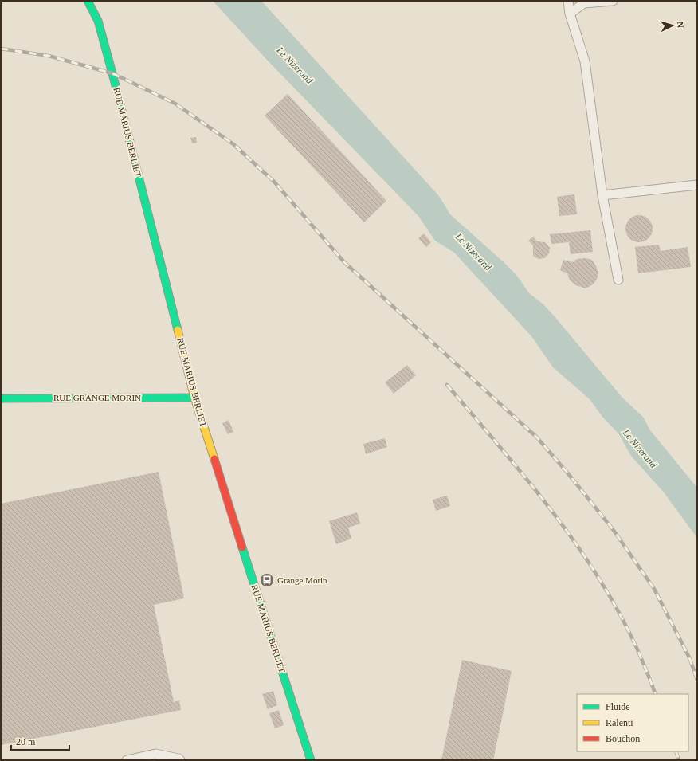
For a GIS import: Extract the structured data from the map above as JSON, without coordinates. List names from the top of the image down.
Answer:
{
  "streets": {
    "street": ["RUE MARIUS BERLIET", "RUE GRANGE MORIN"]
  },
  "crossings": [
    ["RUE MARIUS BERLIET", "RUE GRANGE MORIN"]
  ],
  "water": ["Le Nizerand"],
  "places": {
    "bus stop": ["Grange Morin"]
  },
  "legend": ["Fluide", "Ralenti", "Bouchon"],
  "scale_bar": "20 m",
  "north": "right"
}
